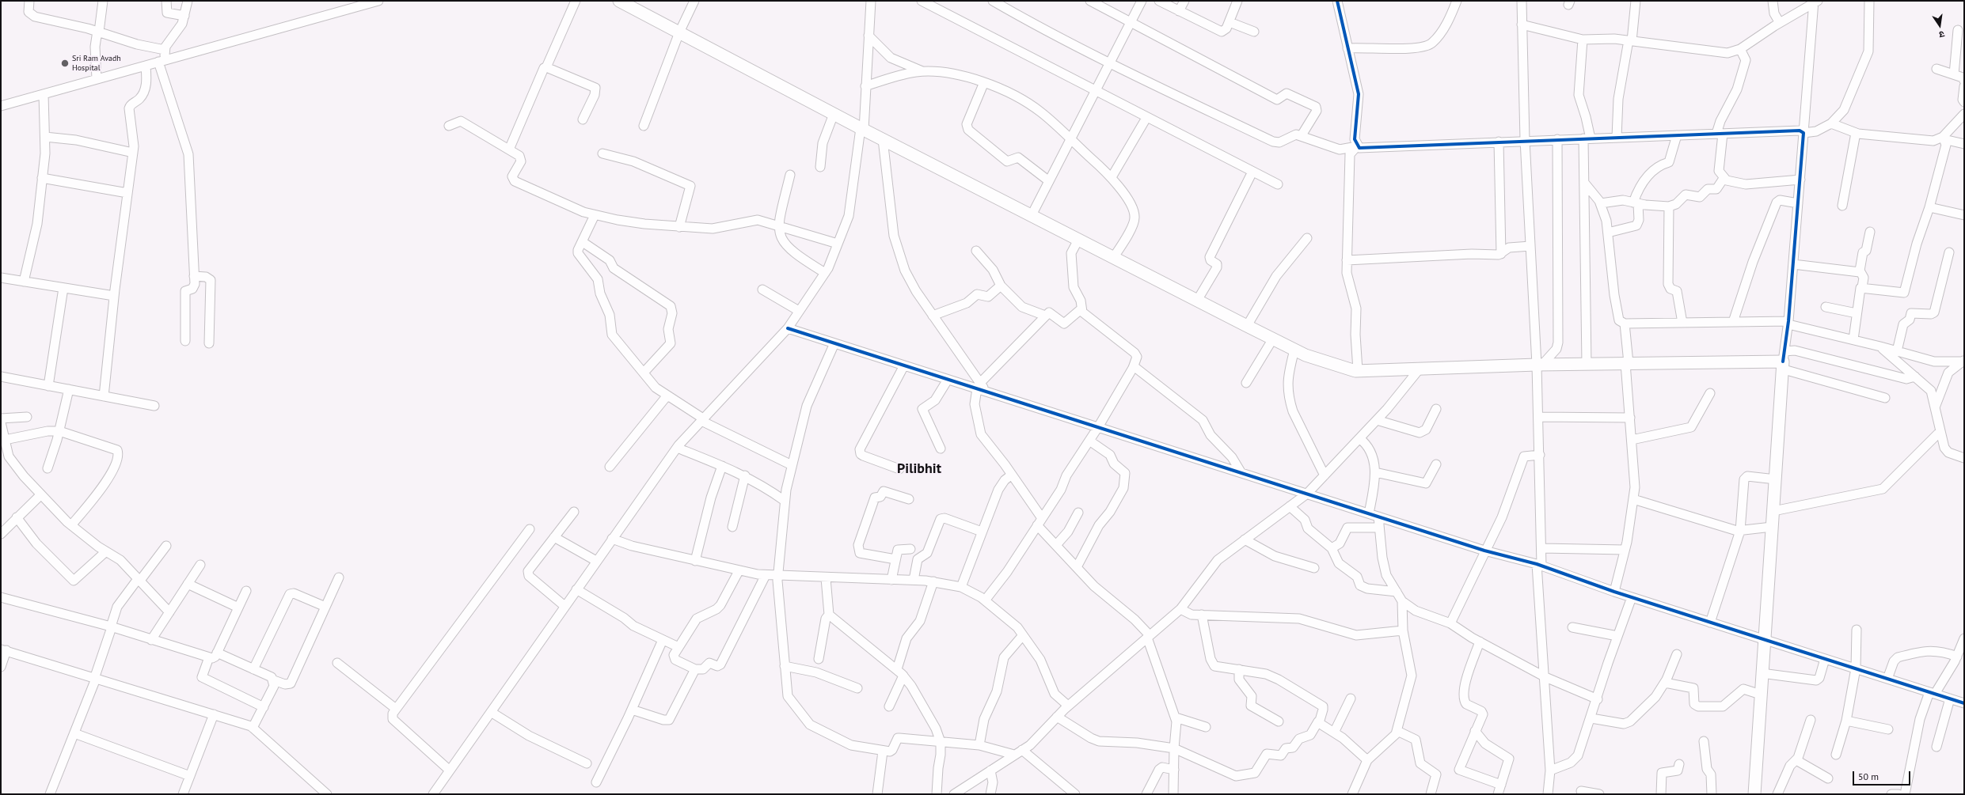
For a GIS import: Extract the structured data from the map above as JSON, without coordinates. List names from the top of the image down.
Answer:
{
  "districts": ["Pilibhit"],
  "places": ["Sri Ram Avadh Hospital"],
  "scale_bar": "50 m",
  "north": "bottom"
}
